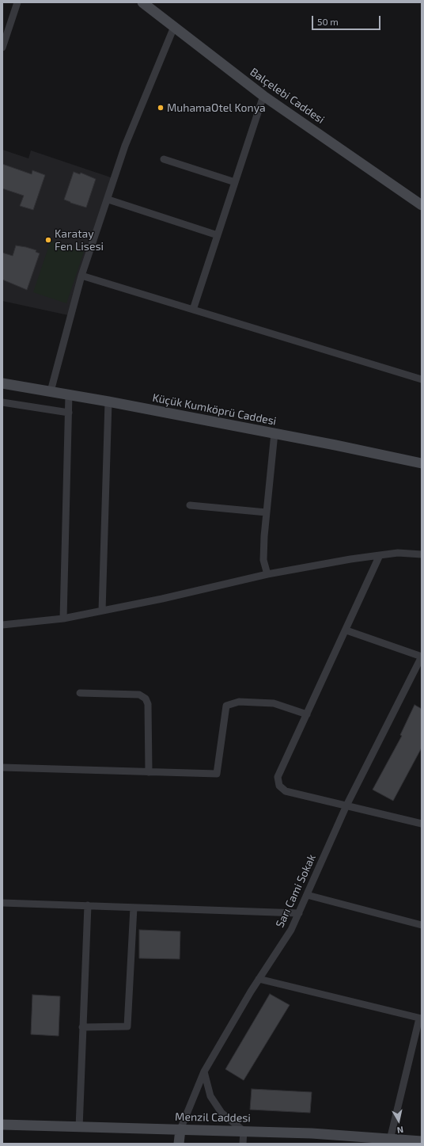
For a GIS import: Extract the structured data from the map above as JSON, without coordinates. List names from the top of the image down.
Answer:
{
  "streets": {
    "street": [
      "Balçelebi Caddesi",
      "Küçük Kumköprü Caddesi",
      "Sarı Cami Sokak",
      "Menzil Caddesi"
    ]
  },
  "crossings": [
    ["Sarı Cami Sokak", "Menzil Caddesi"]
  ],
  "places": ["MuhamaOtel Konya", "Karatay Fen Lisesi"],
  "scale_bar": "50 m",
  "north": "bottom"
}
